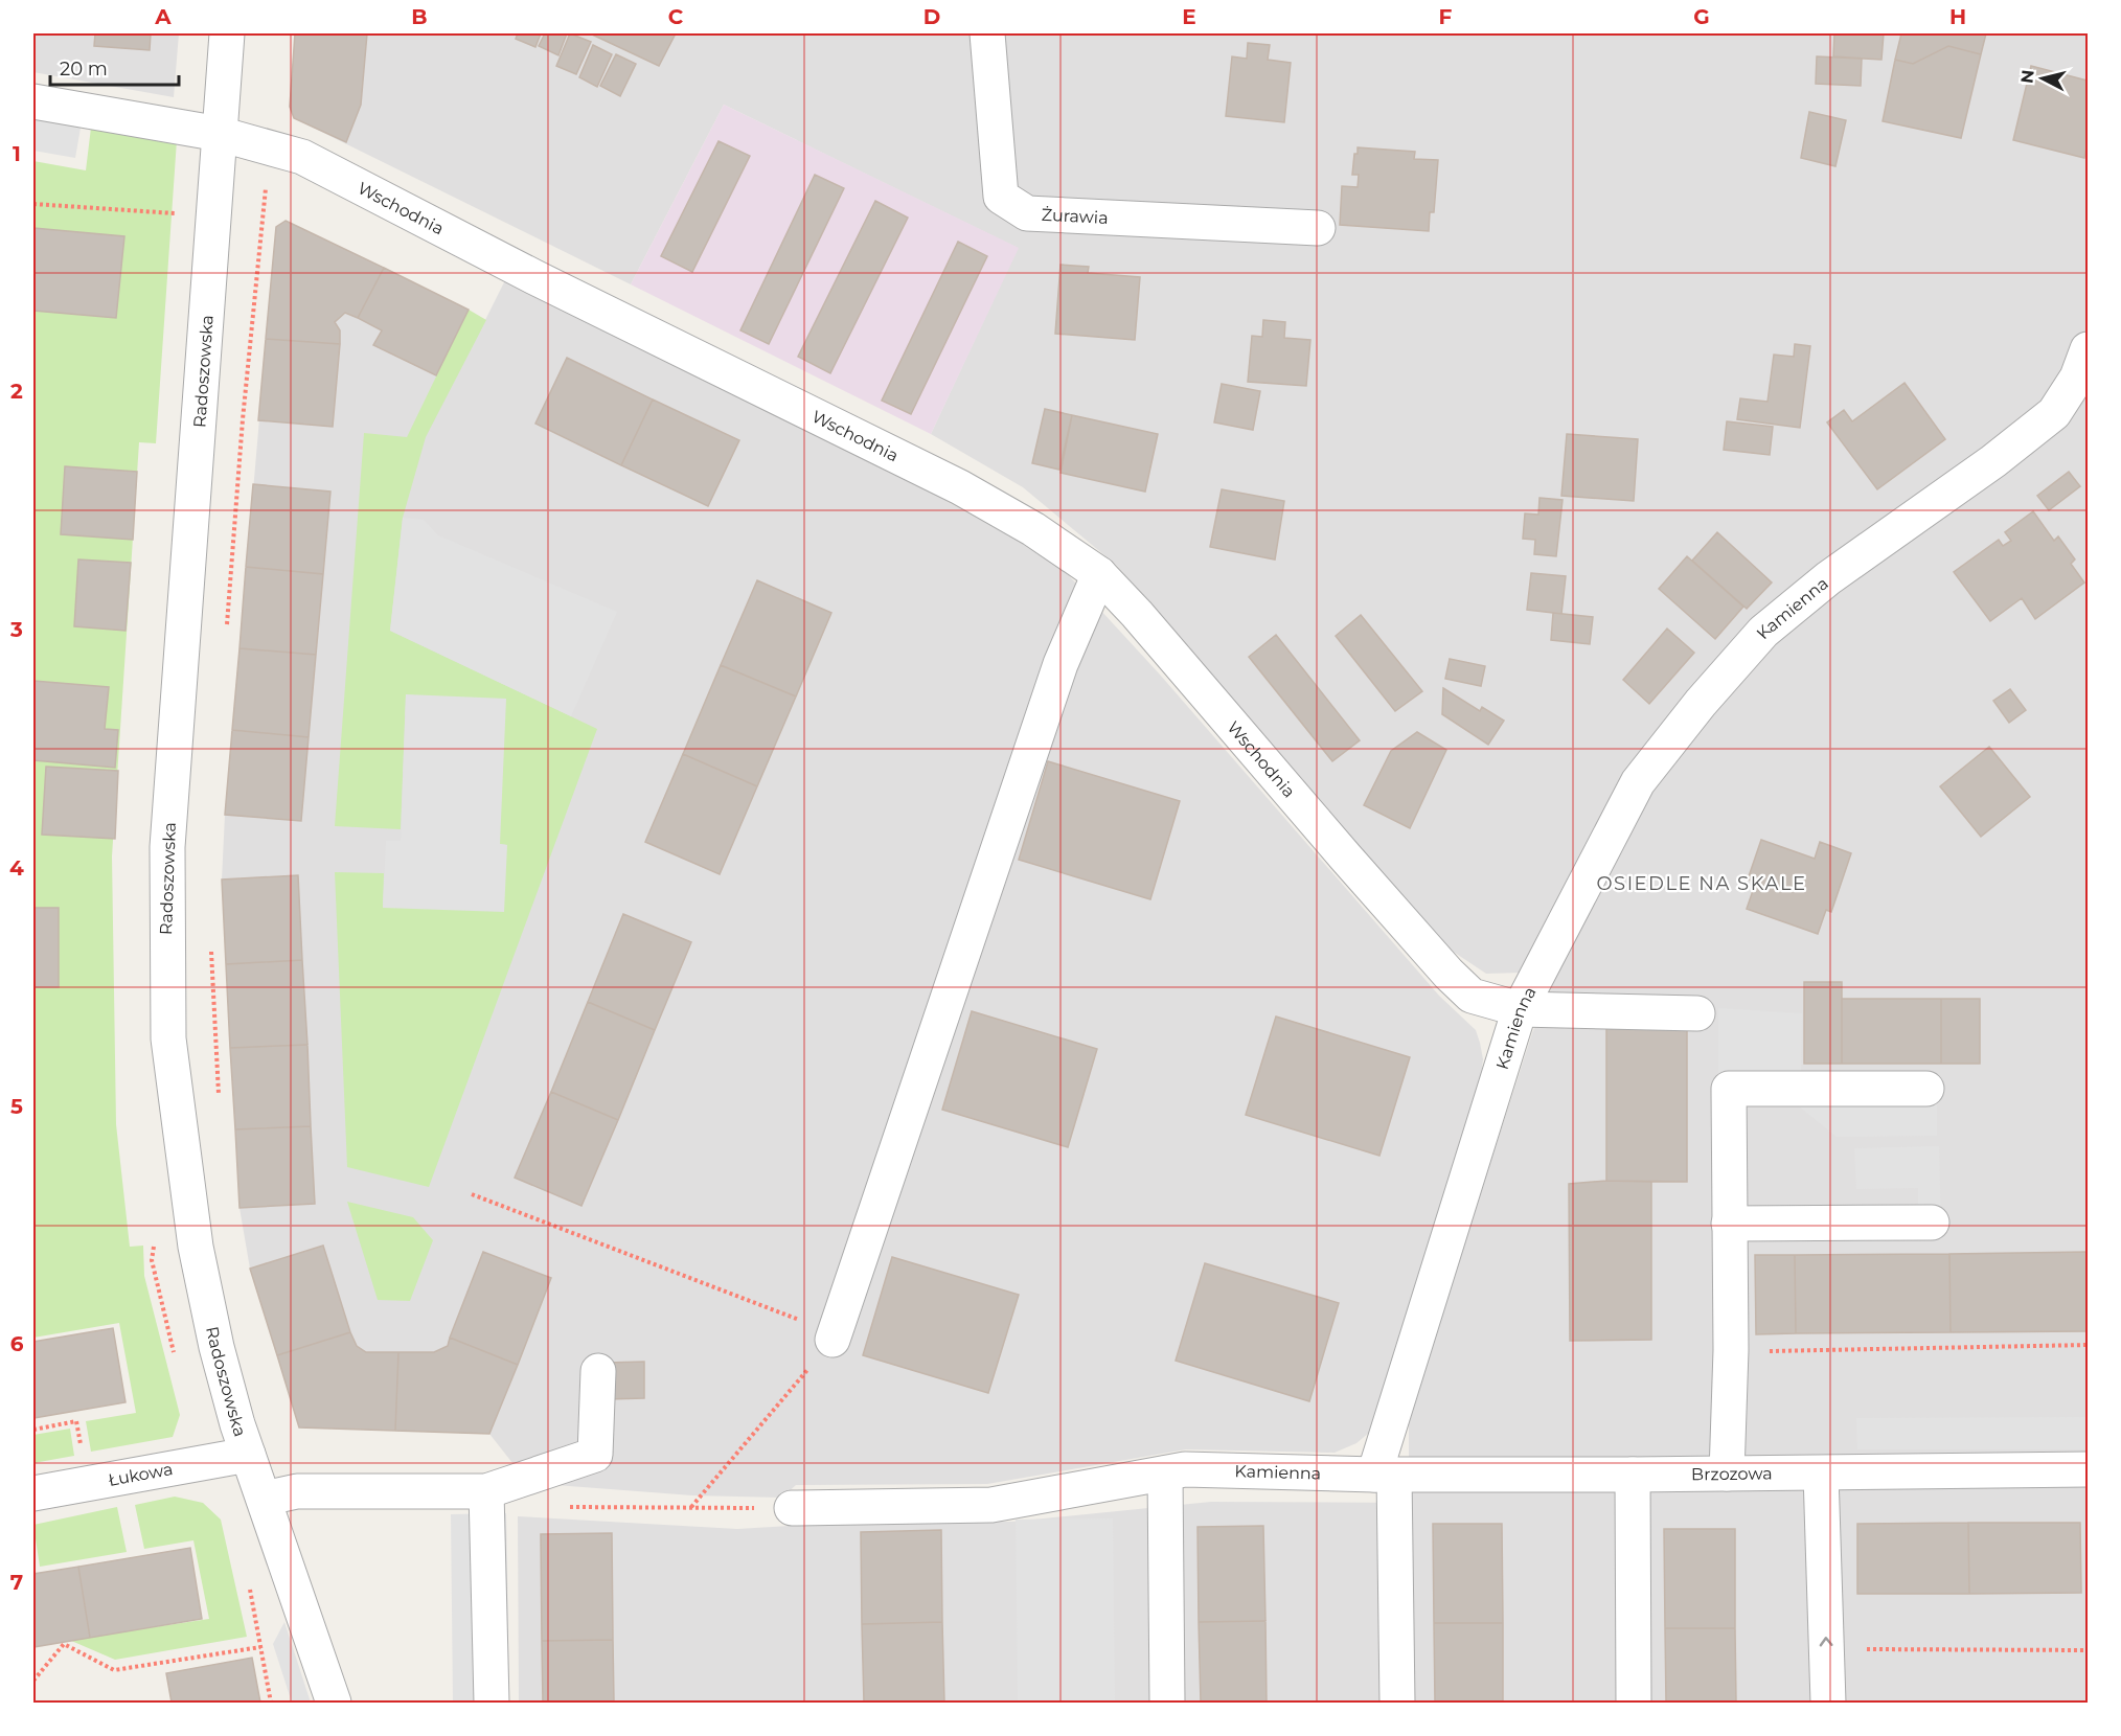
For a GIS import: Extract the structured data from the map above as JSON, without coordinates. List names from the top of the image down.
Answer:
{
  "streets": {
    "street": [
      "Wschodnia",
      "Żurawia",
      "Radoszowska",
      "Kamienna",
      "Brzozowa",
      "Łukowa"
    ]
  },
  "crossings": [
    ["Wschodnia", "Radoszowska"],
    ["Wschodnia", "Kamienna"],
    ["Radoszowska", "Łukowa"],
    ["Kamienna", "Brzozowa"]
  ],
  "districts": ["OSIEDLE NA SKALE"],
  "scale_bar": "20 m",
  "north": "left",
  "grid": {
    "columns": [
      "A",
      "B",
      "C",
      "D",
      "E",
      "F",
      "G",
      "H"
    ],
    "rows": [
      "1",
      "2",
      "3",
      "4",
      "5",
      "6",
      "7"
    ]
  }
}
